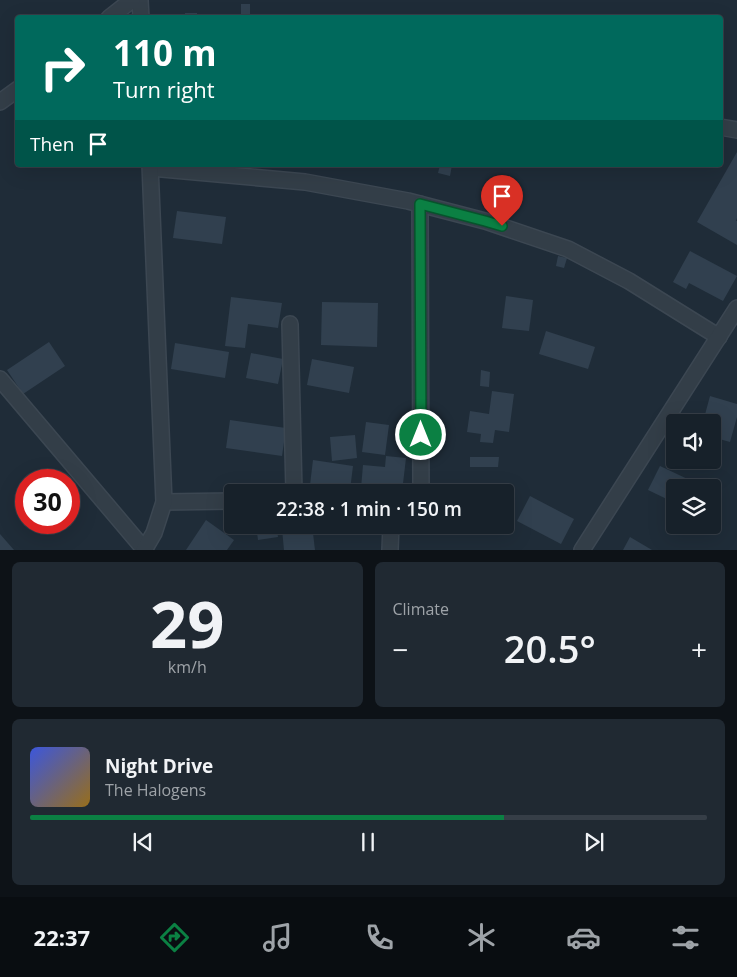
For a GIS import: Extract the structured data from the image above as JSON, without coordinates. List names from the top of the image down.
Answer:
{
  "page": {
    "turn": ["110 m", "Turn right"],
    "then": "Then",
    "limit": "30",
    "trip": "22:38 · 1 min · 150 m",
    "tile": [
      ["29", "km/h"],
      "Climate"
    ],
    "heat": ["−", "20.5°", "+"],
    "song": ["Night Drive", "The Halogens"],
    "tabs": "22:37"
  }
}
